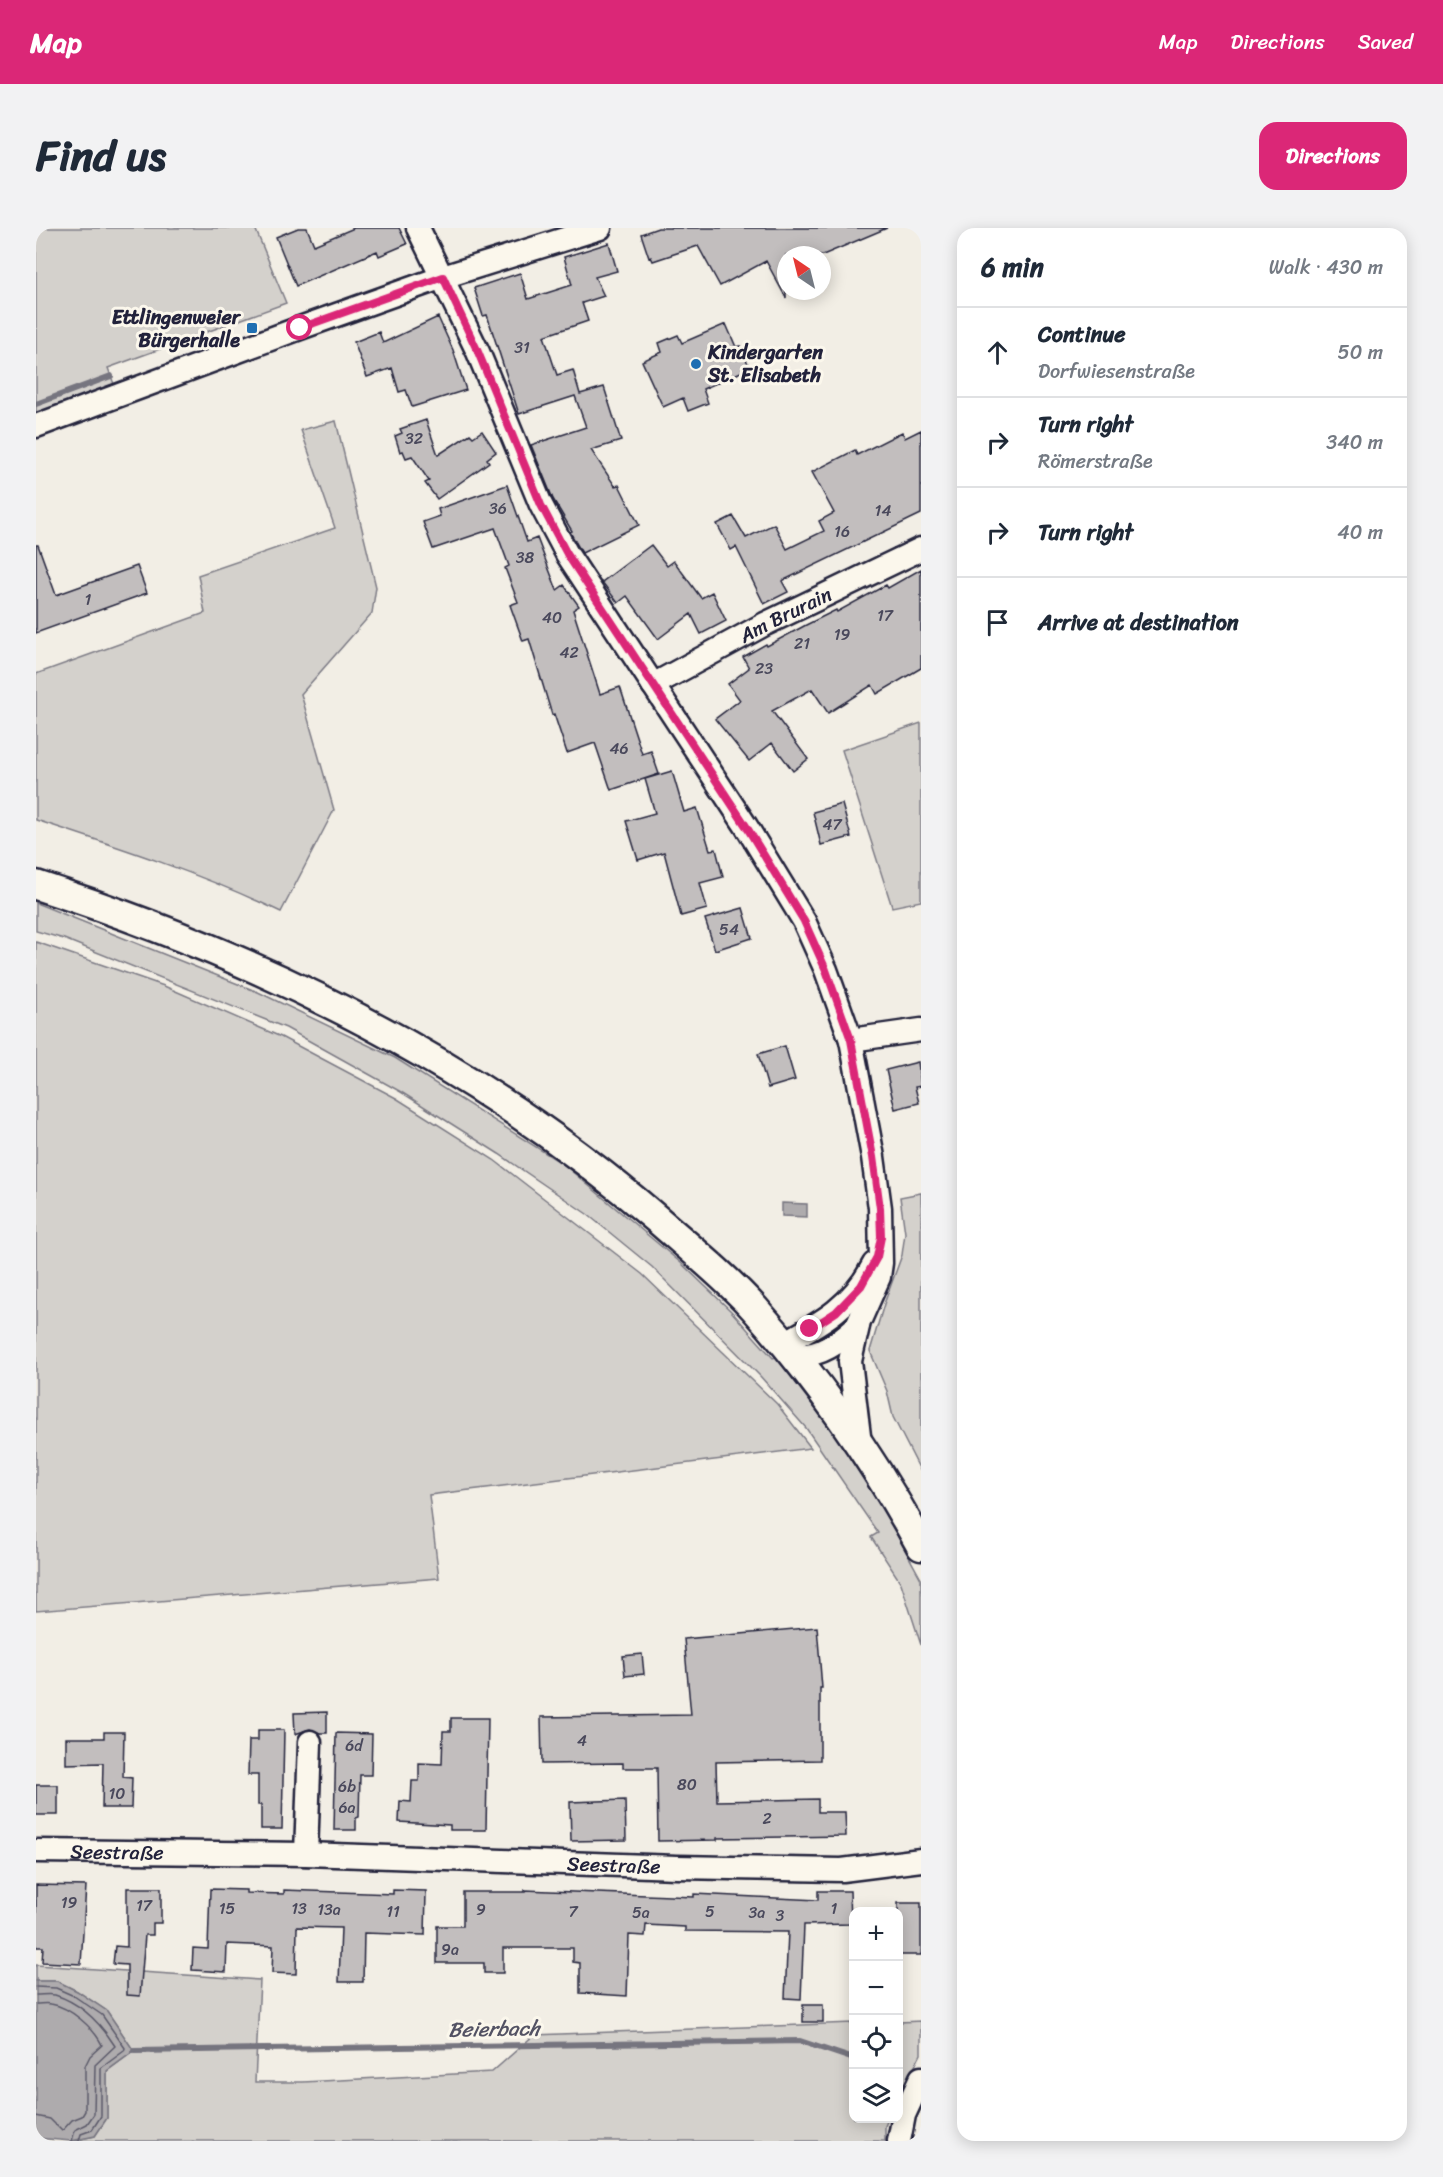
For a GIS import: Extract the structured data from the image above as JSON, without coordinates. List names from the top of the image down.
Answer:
{
  "streets": {
    "street": ["Am Brurain", "Seestraße"]
  },
  "water": ["Beierbach"],
  "places": {
    "transit": ["Ettlingenweier Bürgerhalle"],
    "other": ["Kindergarten St. Elisabeth"]
  },
  "house_numbers": [
    "31",
    "32",
    "36",
    "14",
    "16",
    "38",
    "1",
    "17",
    "40",
    "19",
    "21",
    "42",
    "23",
    "46",
    "47",
    "54",
    "4",
    "6d",
    "80",
    "6b",
    "10",
    "6a",
    "2",
    "19",
    "17",
    "15",
    "13",
    "1",
    "13a",
    "9",
    "11",
    "7",
    "5",
    "5a",
    "3a",
    "3",
    "9a"
  ],
  "north": "top left",
  "page": {
    "header": "Map",
    "nav": ["Map", "Directions", "Saved"],
    "title": "Find us",
    "buttons": "Directions",
    "heading": ["6 min", "Walk · 430 m"],
    "list": [
      ["Continue", "Dorfwiesenstraße", "50 m"],
      ["Turn right", "Römerstraße", "340 m"],
      ["Turn right", "40 m"],
      "Arrive at destination"
    ],
    "map_buttons": ["+", "−"]
  }
}
